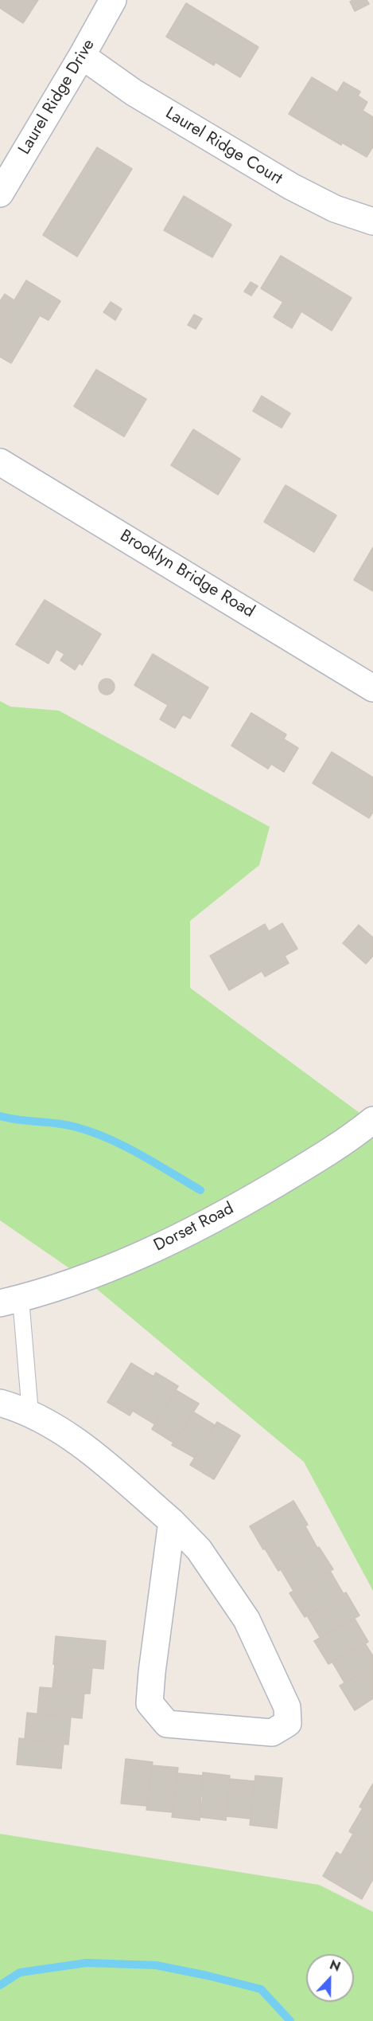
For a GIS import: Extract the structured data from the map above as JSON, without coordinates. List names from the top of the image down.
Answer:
{
  "streets": {
    "street": [
      "Laurel Ridge Drive",
      "Laurel Ridge Court",
      "Brooklyn Bridge Road",
      "Dorset Road"
    ]
  },
  "crossings": [
    ["Laurel Ridge Drive", "Laurel Ridge Court"]
  ],
  "north": "top"
}
